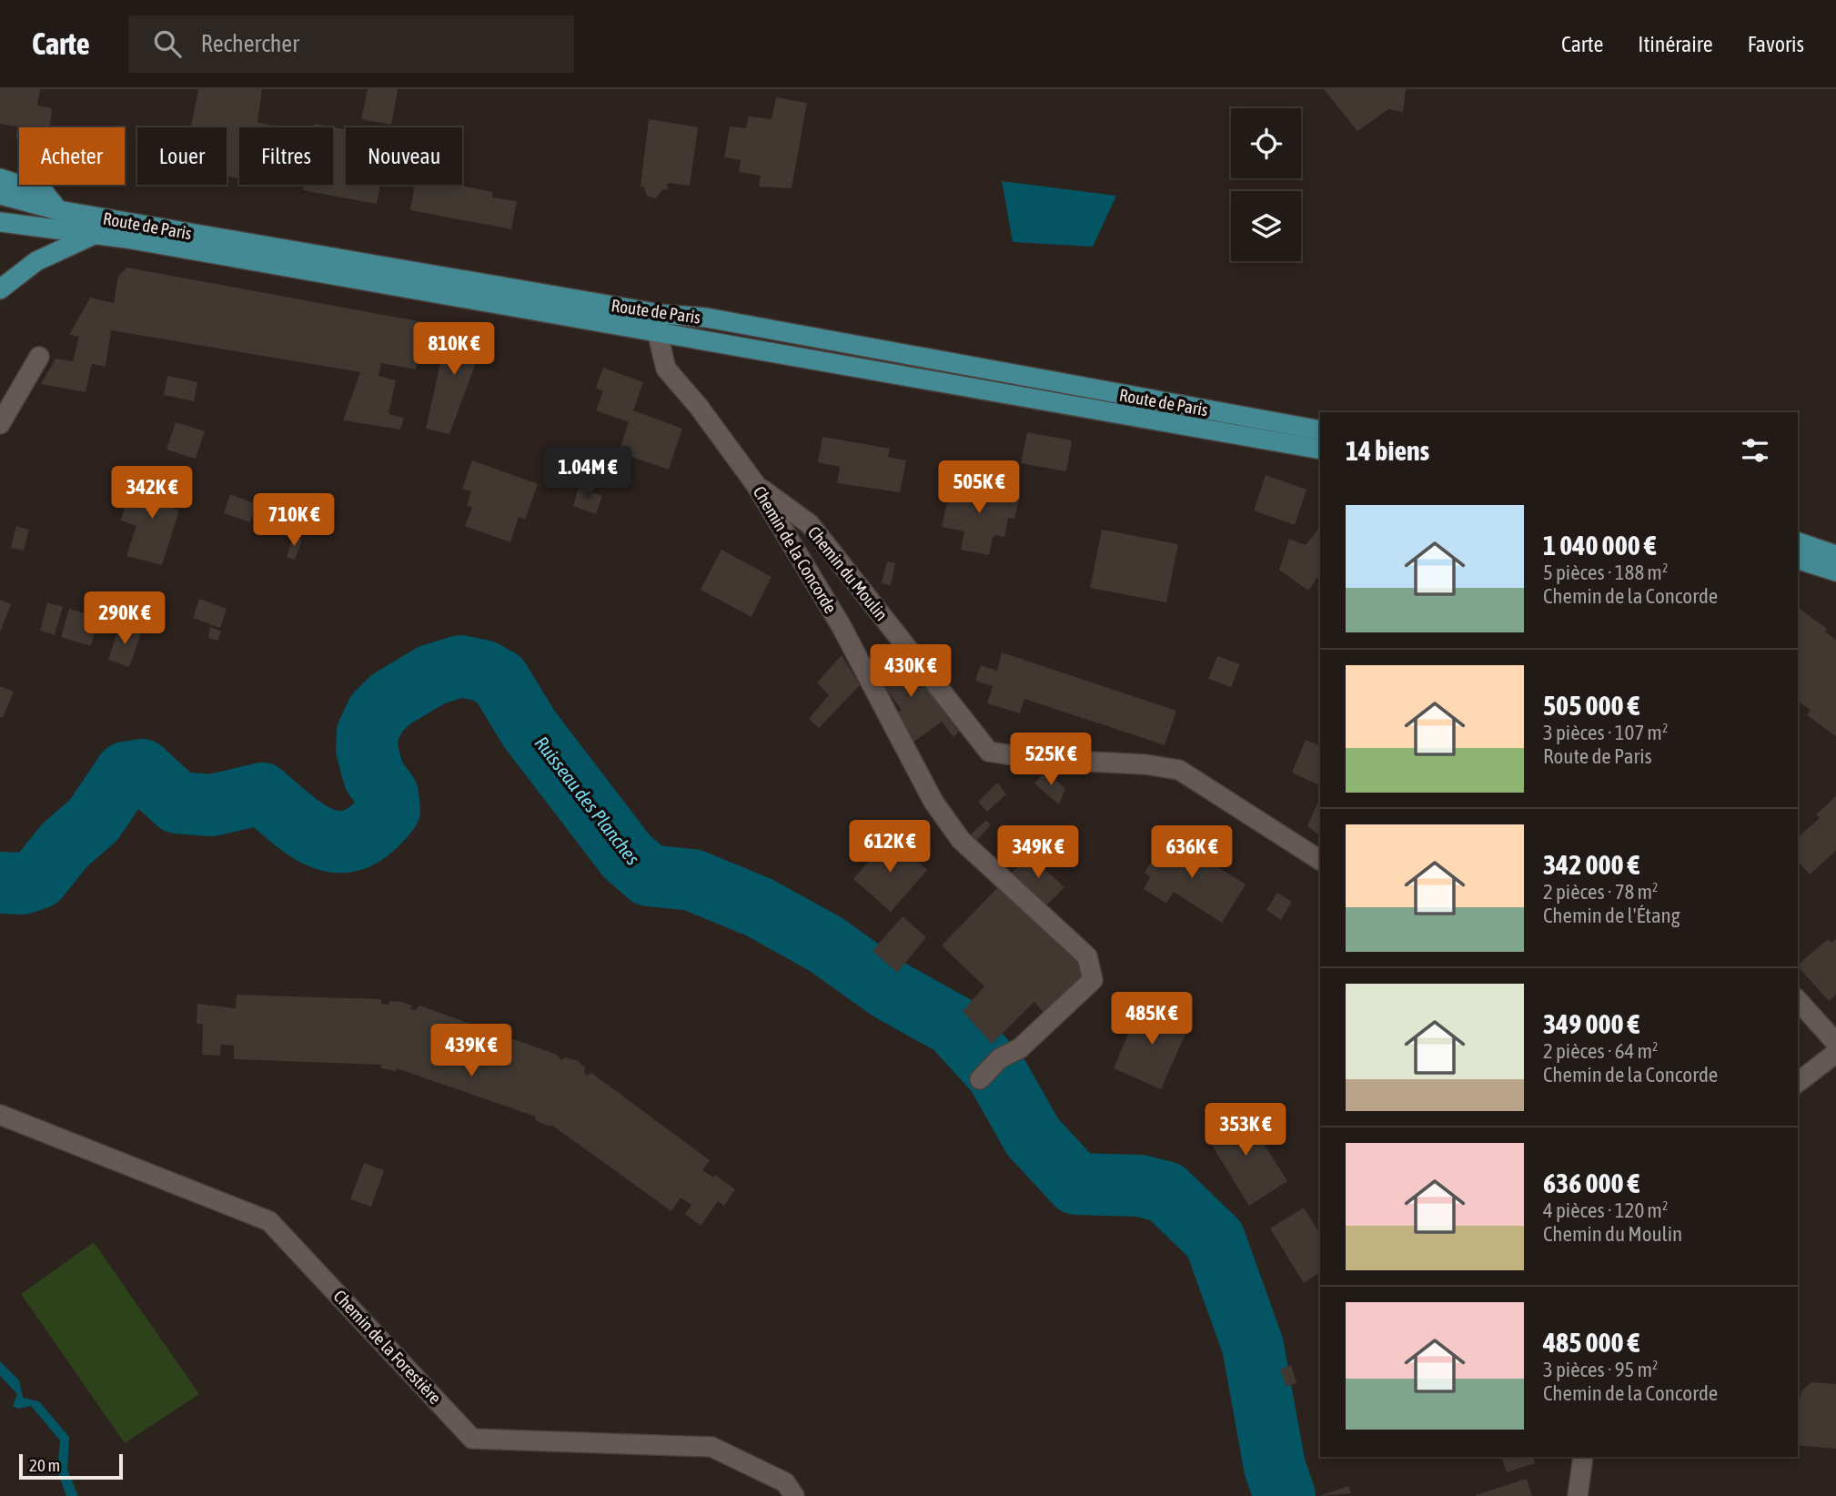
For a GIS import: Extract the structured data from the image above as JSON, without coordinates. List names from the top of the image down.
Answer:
{
  "streets": {
    "main road": ["Route de Paris"],
    "street": ["Chemin de la Concorde", "Chemin du Moulin", "Chemin de la Forestière"]
  },
  "crossings": [
    ["Route de Paris", "Chemin de la Concorde"],
    ["Chemin de la Concorde", "Chemin du Moulin"]
  ],
  "water": ["Ruisseau des Planches"],
  "scale_bar": "20 m",
  "page": {
    "header": "Carte",
    "search": "Rechercher",
    "nav": ["Carte", "Itinéraire", "Favoris"],
    "chip": [
      "Acheter",
      "Louer",
      "Filtres",
      "Nouveau"
    ],
    "price": [
      "810K €",
      "1.04M €",
      "505K €",
      "342K €",
      "710K €",
      "290K €",
      "430K €",
      "525K €",
      "612K €",
      "349K €",
      "636K €",
      "485K €",
      "439K €",
      "353K €"
    ],
    "heading": "14 biens",
    "list": [
      {
        "name": "1 040 000 €",
        "note": "5 pièces · 188 m² · Chemin de la Concorde"
      },
      {
        "name": "505 000 €",
        "note": "3 pièces · 107 m² · Route de Paris"
      },
      {
        "name": "342 000 €",
        "note": "2 pièces · 78 m² · Chemin de l'Étang"
      },
      {
        "name": "349 000 €",
        "note": "2 pièces · 64 m² · Chemin de la Concorde"
      },
      {
        "name": "636 000 €",
        "note": "4 pièces · 120 m² · Chemin du Moulin"
      },
      {
        "name": "485 000 €",
        "note": "3 pièces · 95 m² · Chemin de la Concorde"
      }
    ],
    "scale": "20 m"
  }
}
